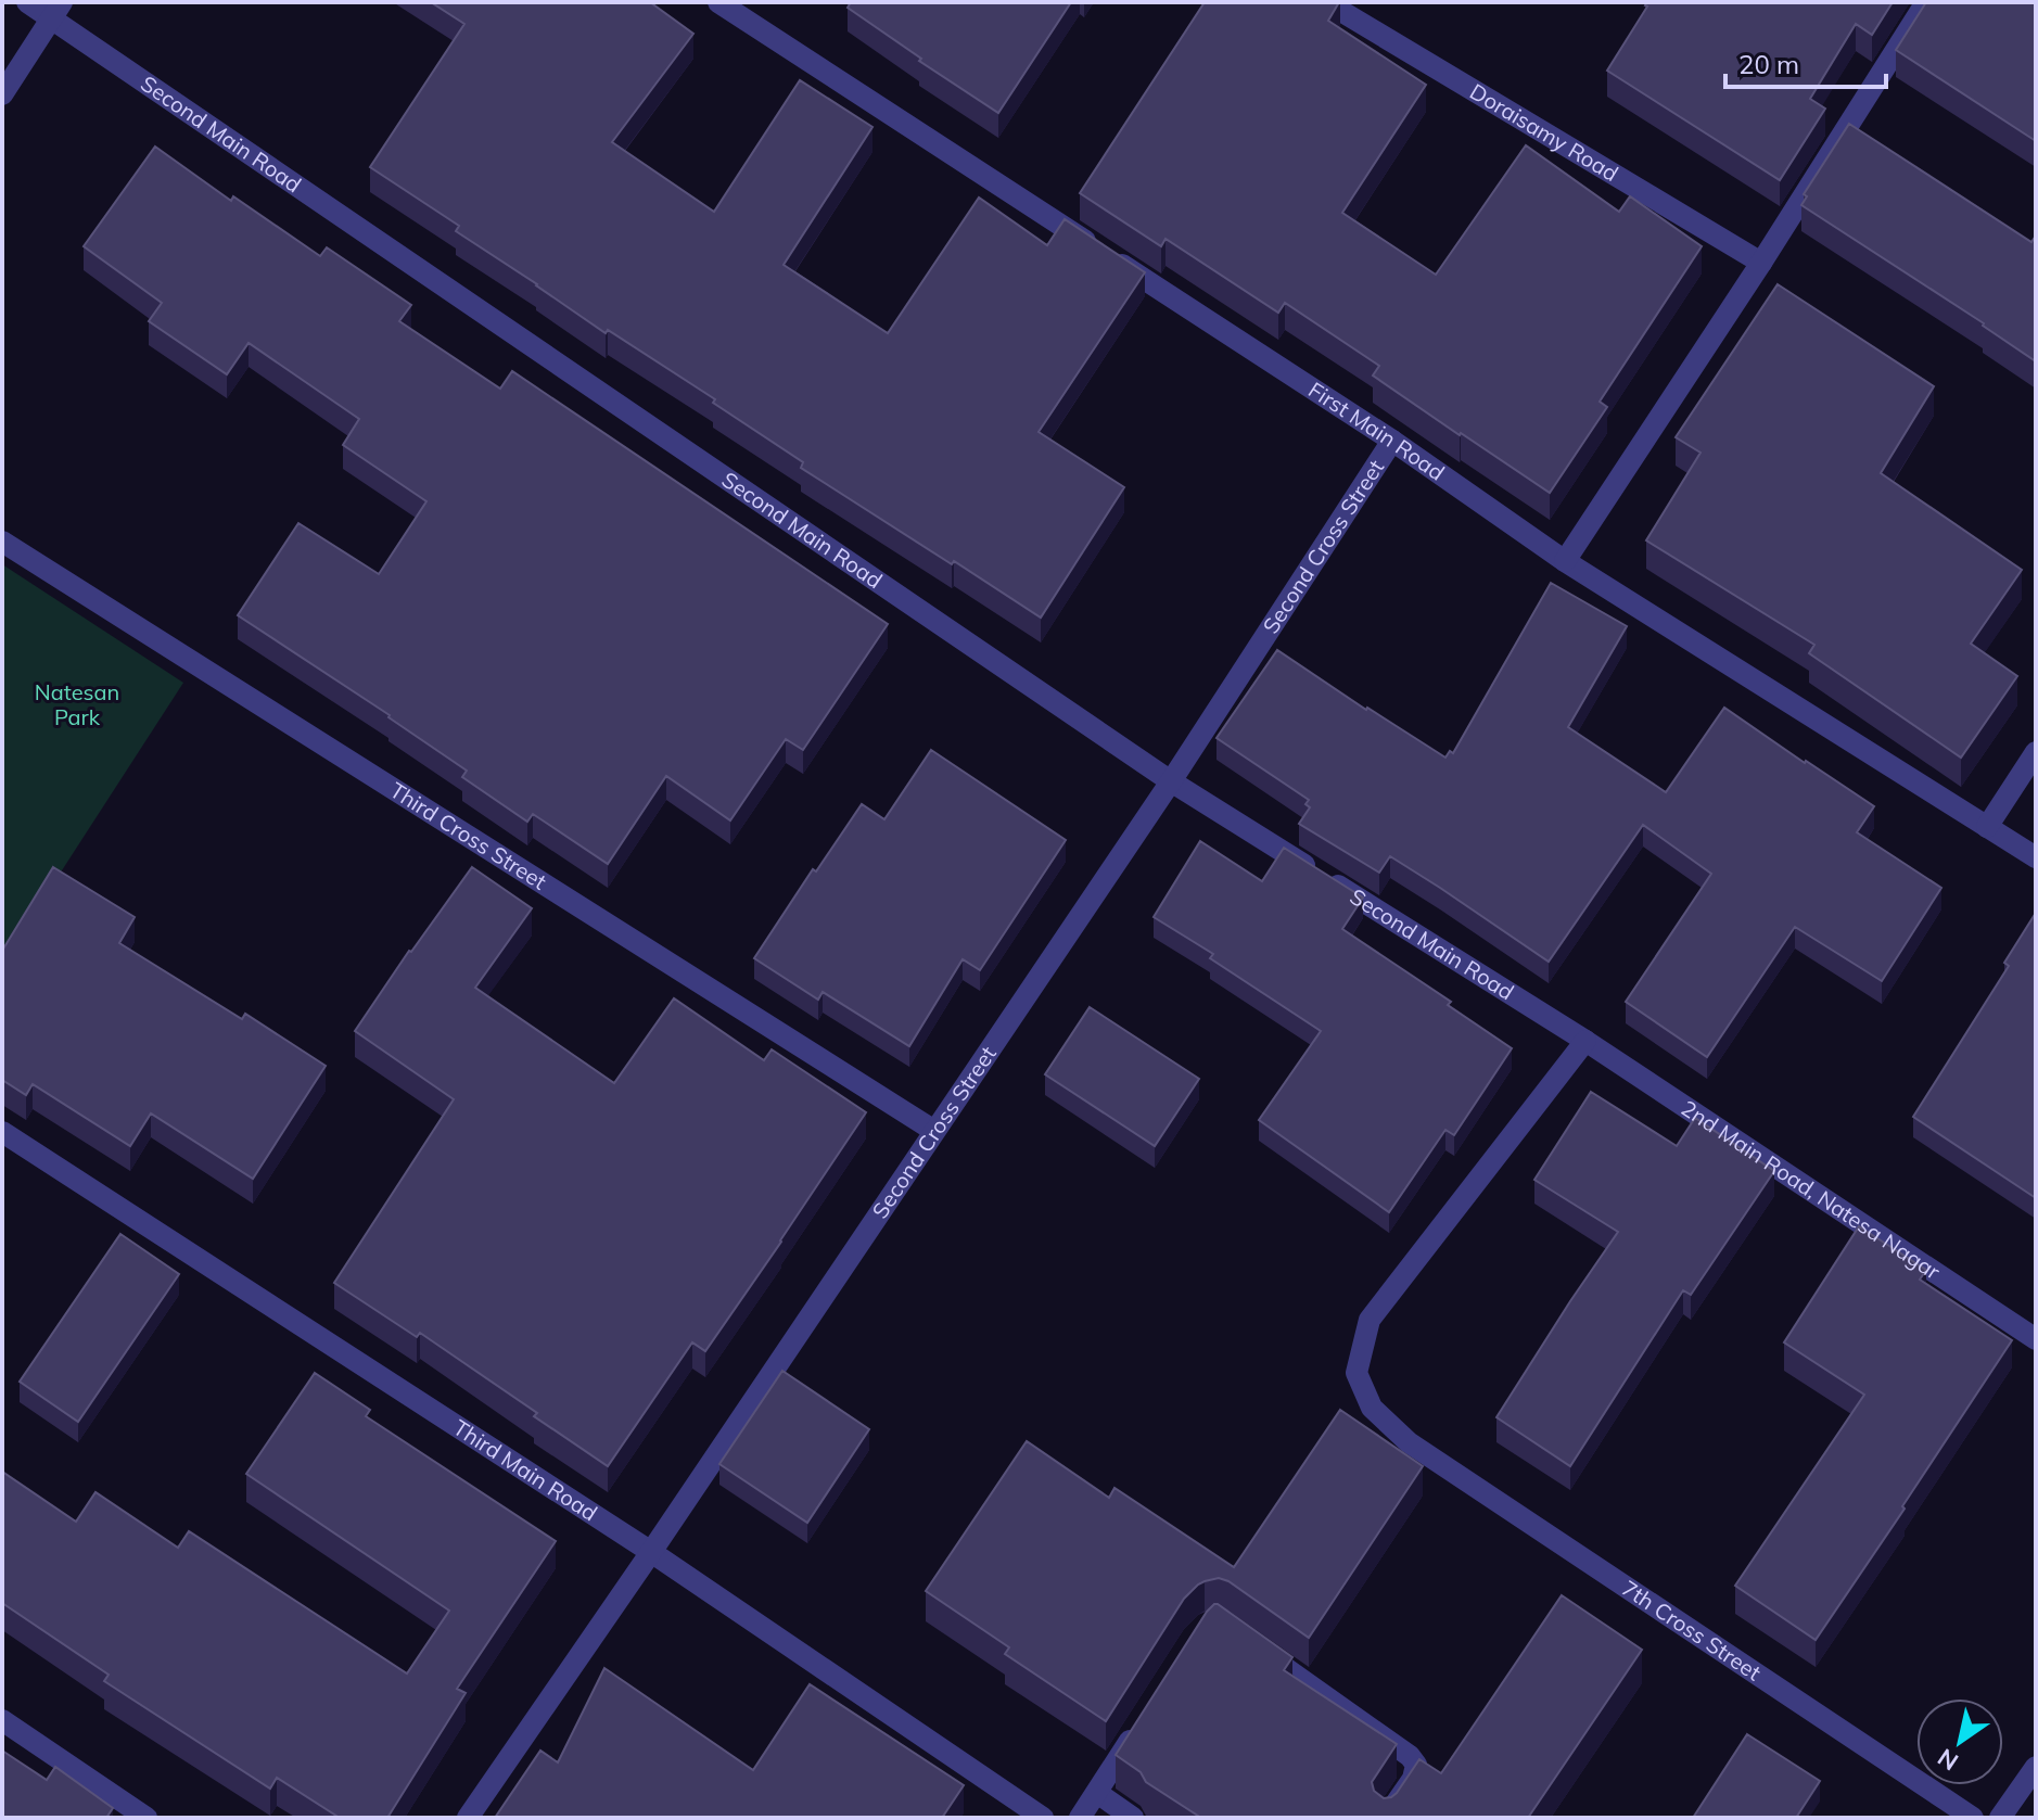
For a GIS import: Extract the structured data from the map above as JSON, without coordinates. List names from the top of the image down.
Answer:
{
  "streets": {
    "street": [
      "Doraisamy Road",
      "Second Main Road",
      "First Main Road",
      "Second Cross Street",
      "Third Cross Street",
      "2nd Main Road, Natesa Nagar",
      "Third Main Road",
      "7th Cross Street"
    ]
  },
  "crossings": [
    ["Second Main Road", "Second Cross Street"],
    ["Second Main Road", "2nd Main Road, Natesa Nagar"],
    ["Second Main Road", "7th Cross Street"],
    ["First Main Road", "Second Cross Street"],
    ["Second Cross Street", "Third Cross Street"],
    ["Second Cross Street", "Third Main Road"],
    ["2nd Main Road, Natesa Nagar", "7th Cross Street"]
  ],
  "parks": ["Natesan Park"],
  "scale_bar": "20 m",
  "north": "bottom left"
}
